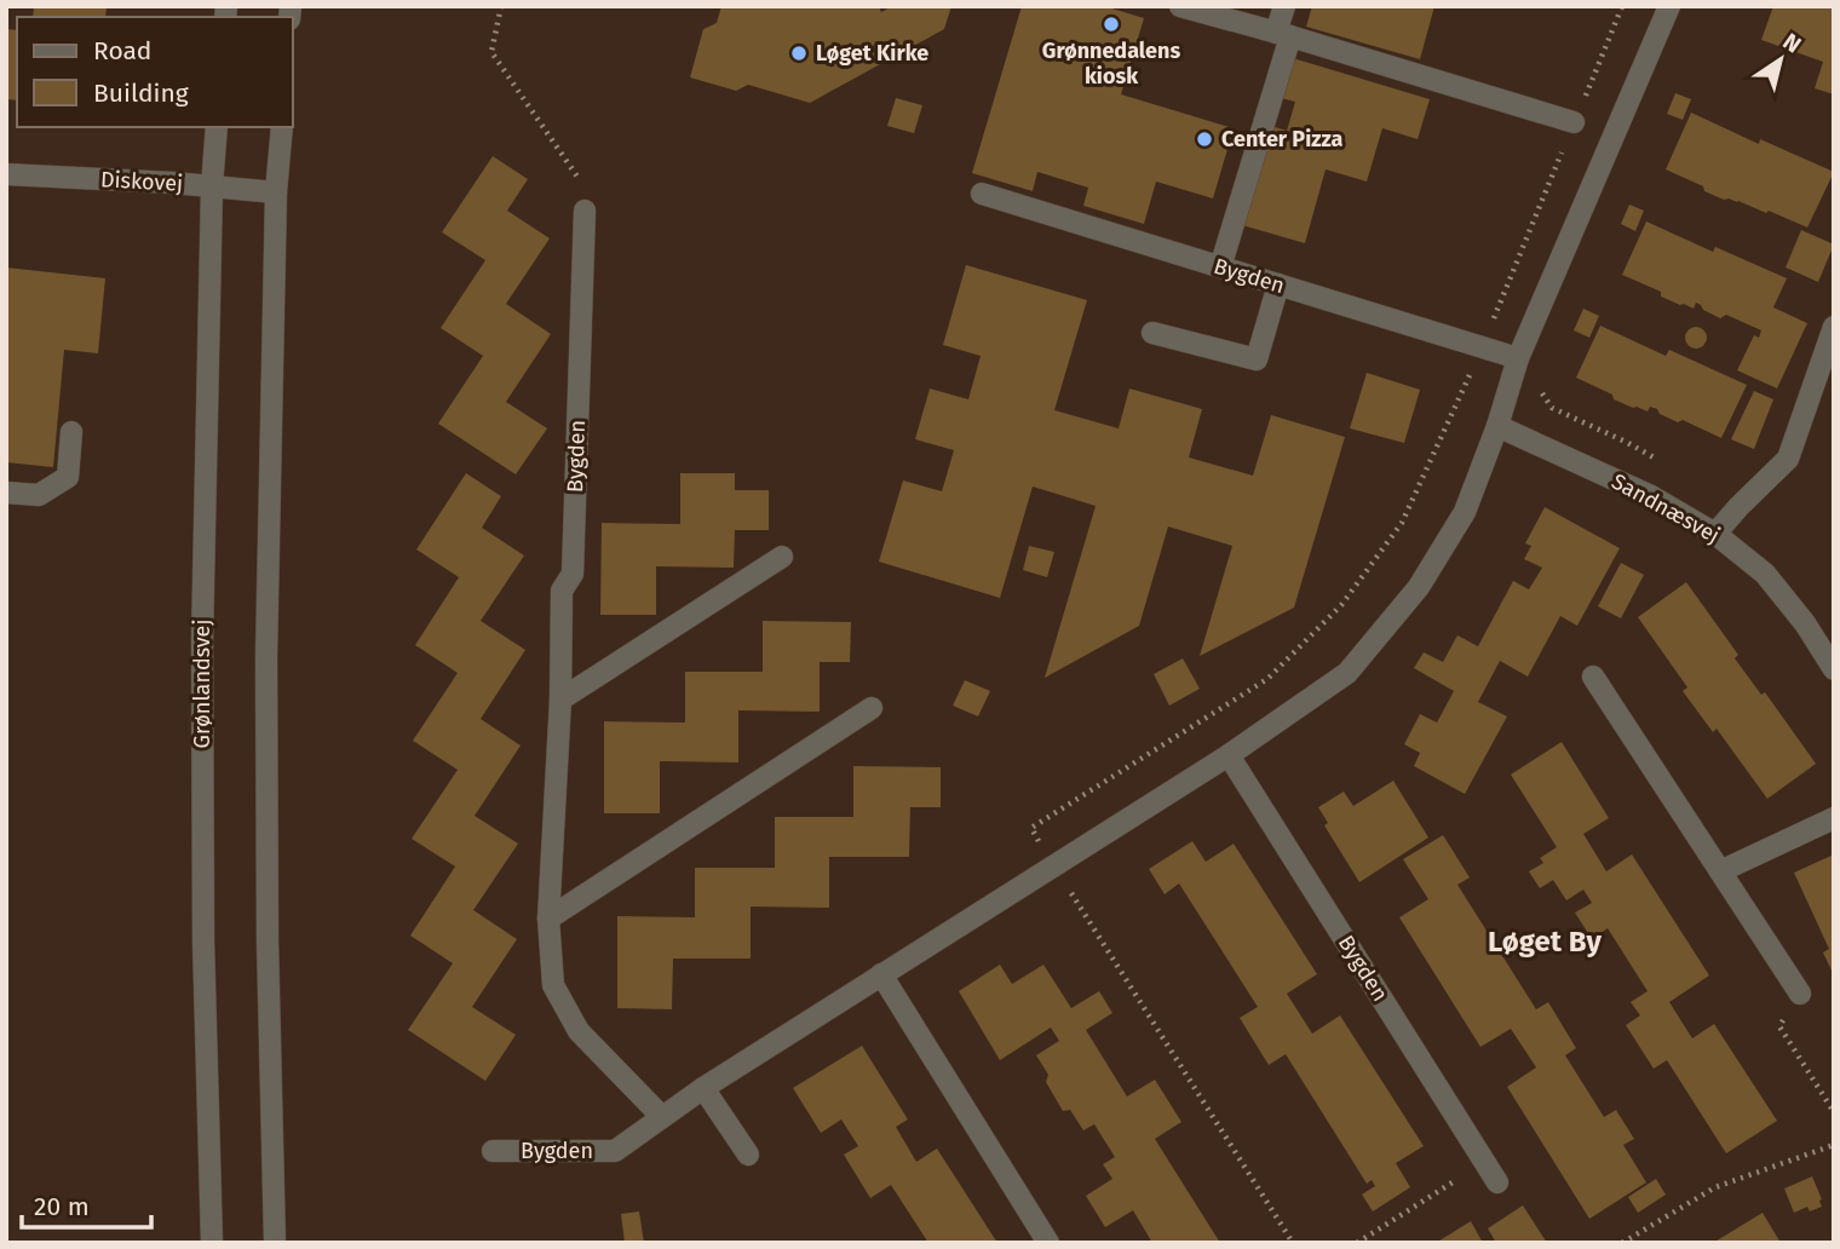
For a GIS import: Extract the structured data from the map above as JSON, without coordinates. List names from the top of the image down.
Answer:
{
  "streets": {
    "street": [
      "Diskovej",
      "Bygden",
      "Sandnæsvej",
      "Grønlandsvej"
    ]
  },
  "crossings": [
    ["Diskovej", "Grønlandsvej"],
    ["Bygden", "Sandnæsvej"]
  ],
  "districts": ["Løget By"],
  "places": ["Grønnedalens kiosk", "Løget Kirke", "Center Pizza"],
  "legend": ["Road", "Building"],
  "scale_bar": "20 m",
  "north": "top right"
}
